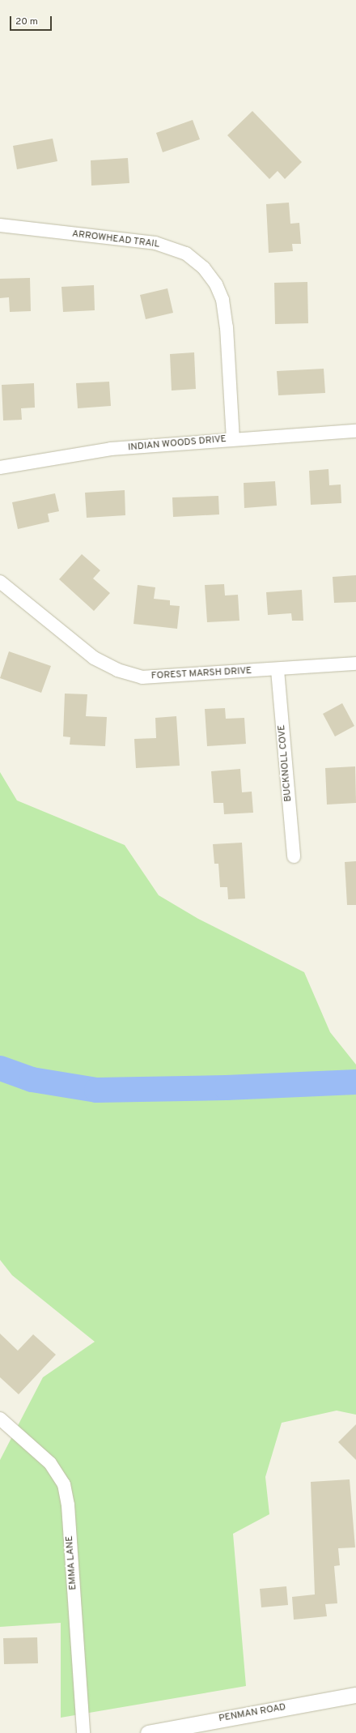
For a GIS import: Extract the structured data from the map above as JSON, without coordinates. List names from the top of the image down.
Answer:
{
  "streets": {
    "street": [
      "ARROWHEAD TRAIL",
      "INDIAN WOODS DRIVE",
      "FOREST MARSH DRIVE",
      "BUCKNOLL COVE",
      "EMMA LANE",
      "PENMAN ROAD"
    ]
  },
  "crossings": [
    ["ARROWHEAD TRAIL", "INDIAN WOODS DRIVE"],
    ["FOREST MARSH DRIVE", "BUCKNOLL COVE"]
  ],
  "scale_bar": "20 m"
}
